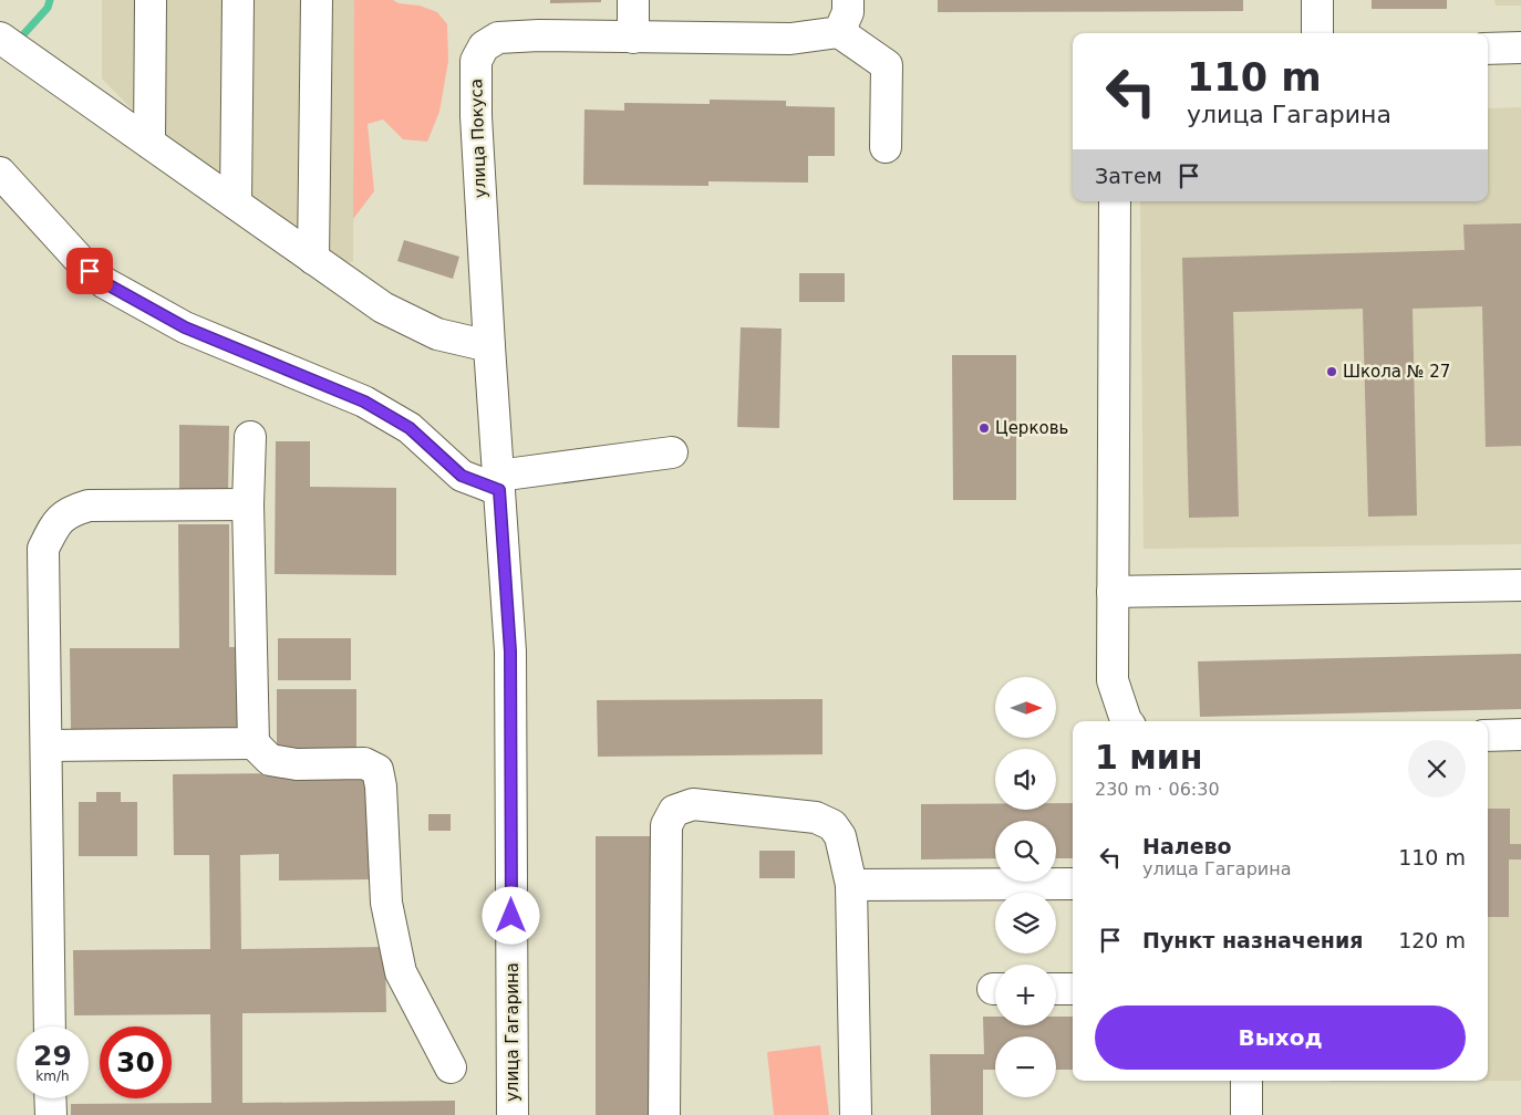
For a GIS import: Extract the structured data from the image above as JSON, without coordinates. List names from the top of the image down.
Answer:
{
  "streets": {
    "street": ["улица Покуса", "улица Гагарина"]
  },
  "crossings": [
    ["улица Покуса", "улица Гагарина"]
  ],
  "places": ["Школа № 27", "Церковь"],
  "north": "right",
  "page": {
    "turn": ["110 m", "улица Гагарина"],
    "then": "Затем",
    "map_buttons": ["+", "−"],
    "heading": ["1 мин", "230 m · 06:30"],
    "list": [
      {
        "name": "Налево",
        "note": "улица Гагарина",
        "value": "110 m"
      },
      {
        "name": "Пункт назначения",
        "value": "120 m"
      }
    ],
    "buttons": "Выход",
    "speed": "29 km/h",
    "limit": "30"
  }
}
